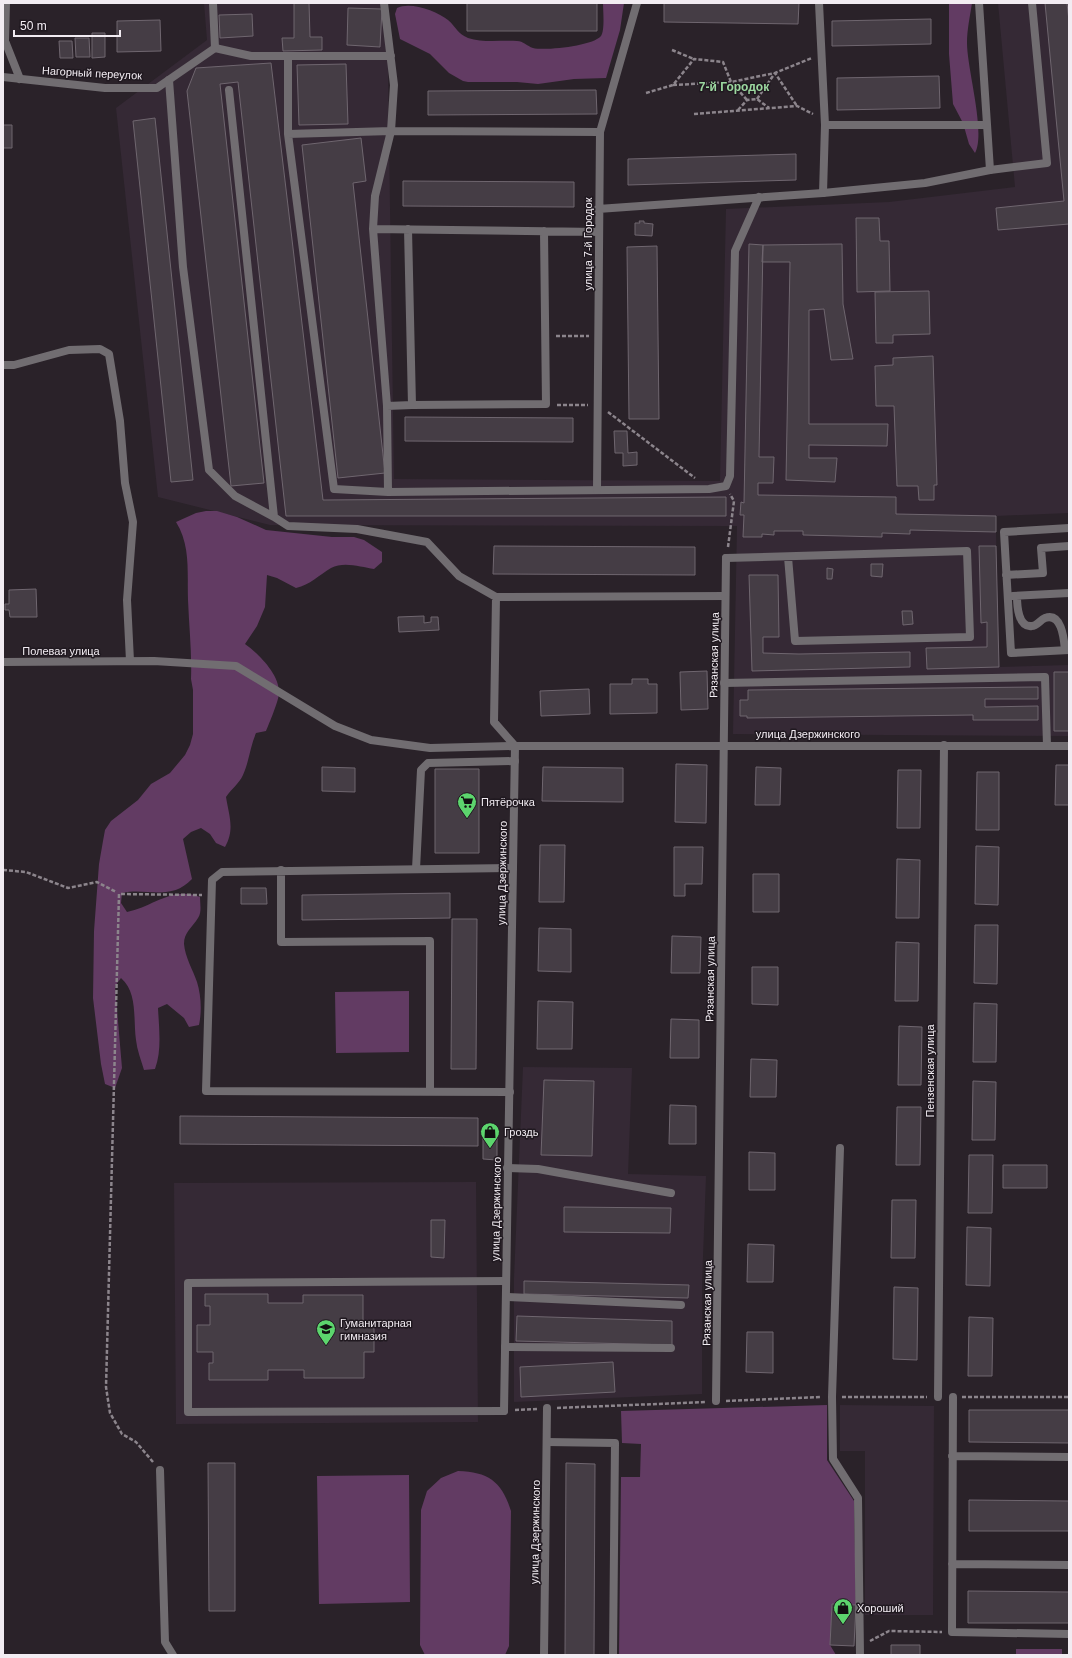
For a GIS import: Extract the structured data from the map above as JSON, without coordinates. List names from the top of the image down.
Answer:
{
  "streets": {
    "street": [
      "Нагорный переулок",
      "улица 7-й Городок",
      "Полевая улица",
      "Рязанская улица",
      "улица Дзержинского",
      "Пензенская улица"
    ]
  },
  "crossings": [
    ["Полевая улица", "улица Дзержинского"],
    ["Рязанская улица", "улица Дзержинского"],
    ["улица Дзержинского", "Пензенская улица"]
  ],
  "districts": ["7-й Городок"],
  "places": {
    "supermarket": ["Пятёрочка"],
    "shop": ["Гроздь", "Хороший"],
    "school or university": ["Гуманитарная гимназия"]
  },
  "scale_bar": "50 m"
}
